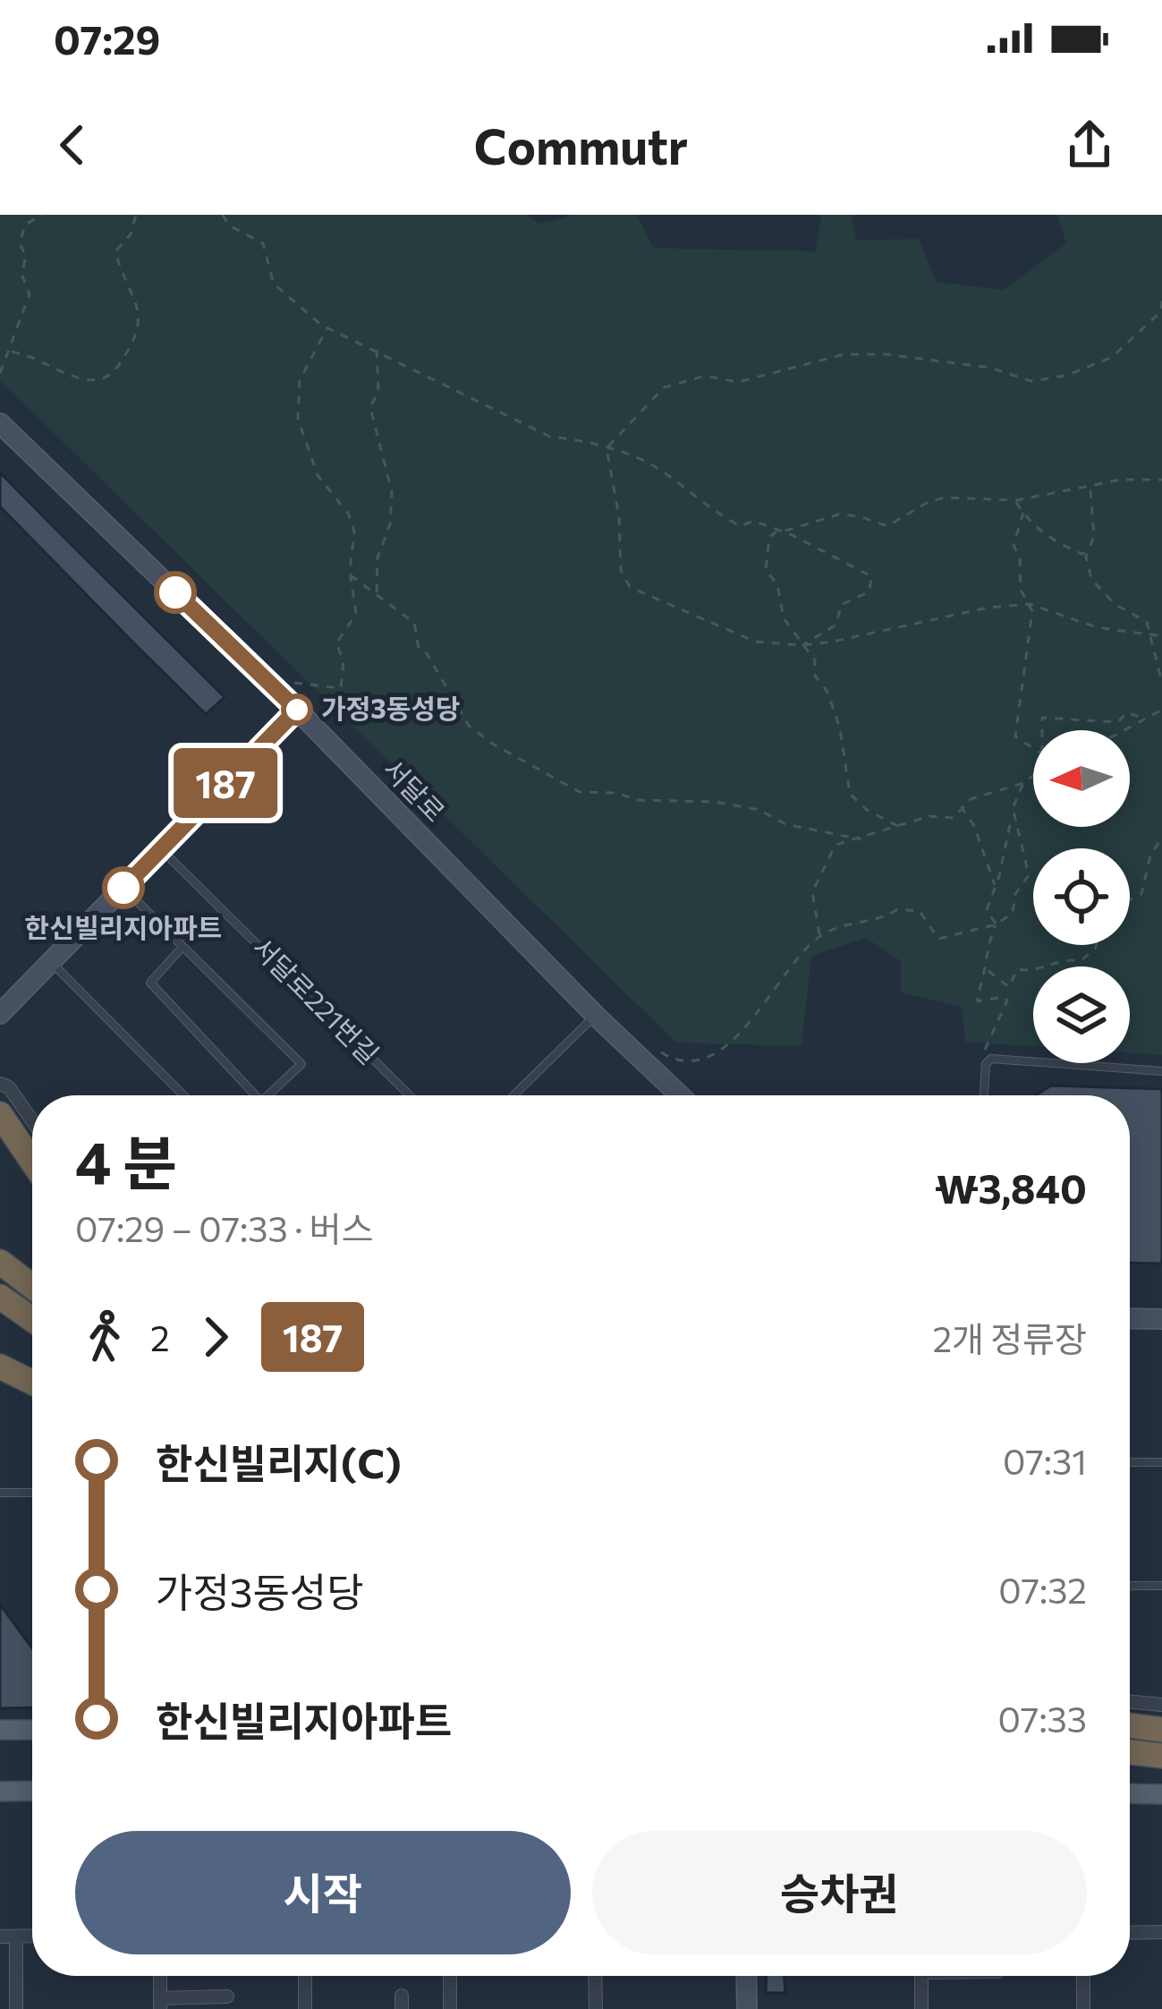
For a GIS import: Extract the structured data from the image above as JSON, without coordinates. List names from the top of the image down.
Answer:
{
  "streets": {
    "street": ["서달로"],
    "lane": ["서달로221번길"]
  },
  "places": ["가정3동성당", "한신빌리지아파트"],
  "lines": ["bus line 187"],
  "north": "left",
  "page": {
    "status": "07:29",
    "header": "Commutr",
    "on_map": "187",
    "heading": ["4 분", "07:29 – 07:33 · 버스", "₩3,840"],
    "legs": ["2", "187", "2개 정류장"],
    "list": [
      {
        "name": "한신빌리지(C)",
        "value": "07:31"
      },
      {
        "name": "가정3동성당",
        "value": "07:32"
      },
      {
        "name": "한신빌리지아파트",
        "value": "07:33"
      }
    ],
    "buttons": ["시작", "승차권"]
  }
}
